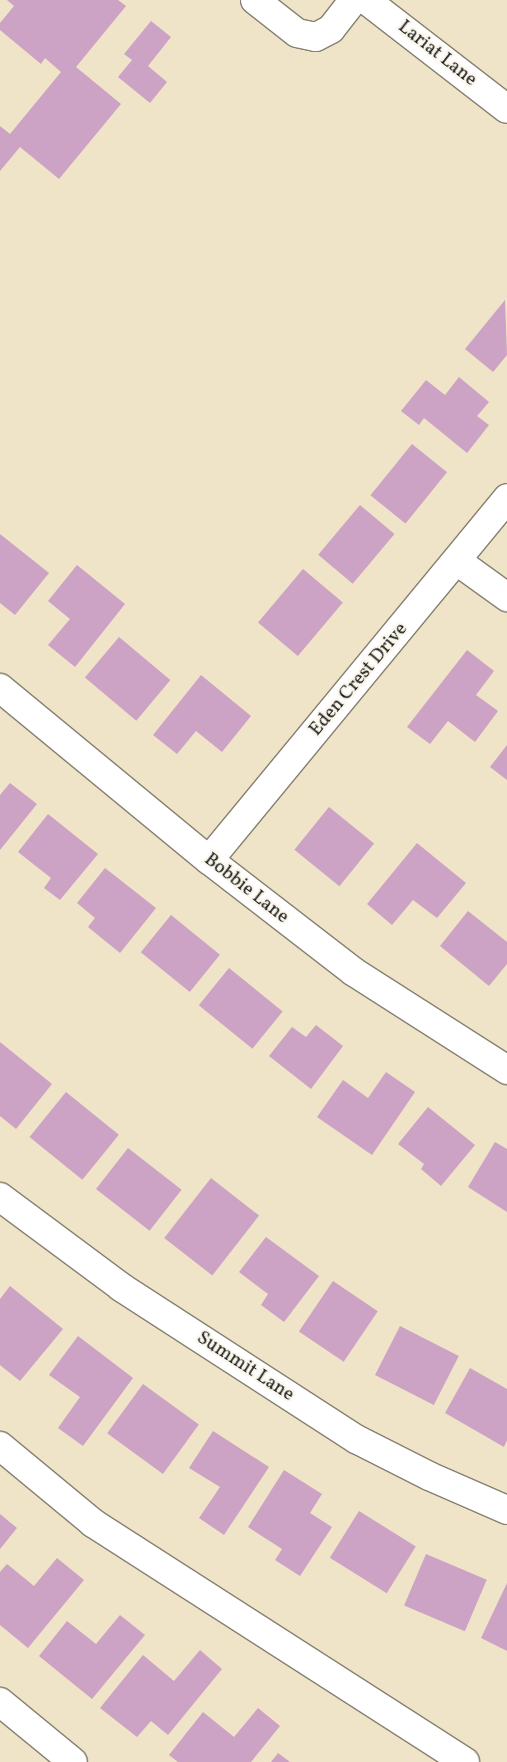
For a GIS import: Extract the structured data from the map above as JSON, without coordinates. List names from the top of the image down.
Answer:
{
  "streets": {
    "street": [
      "Lariat Lane",
      "Eden Crest Drive",
      "Bobbie Lane",
      "Summit Lane"
    ]
  },
  "crossings": [
    ["Eden Crest Drive", "Bobbie Lane"]
  ]
}
